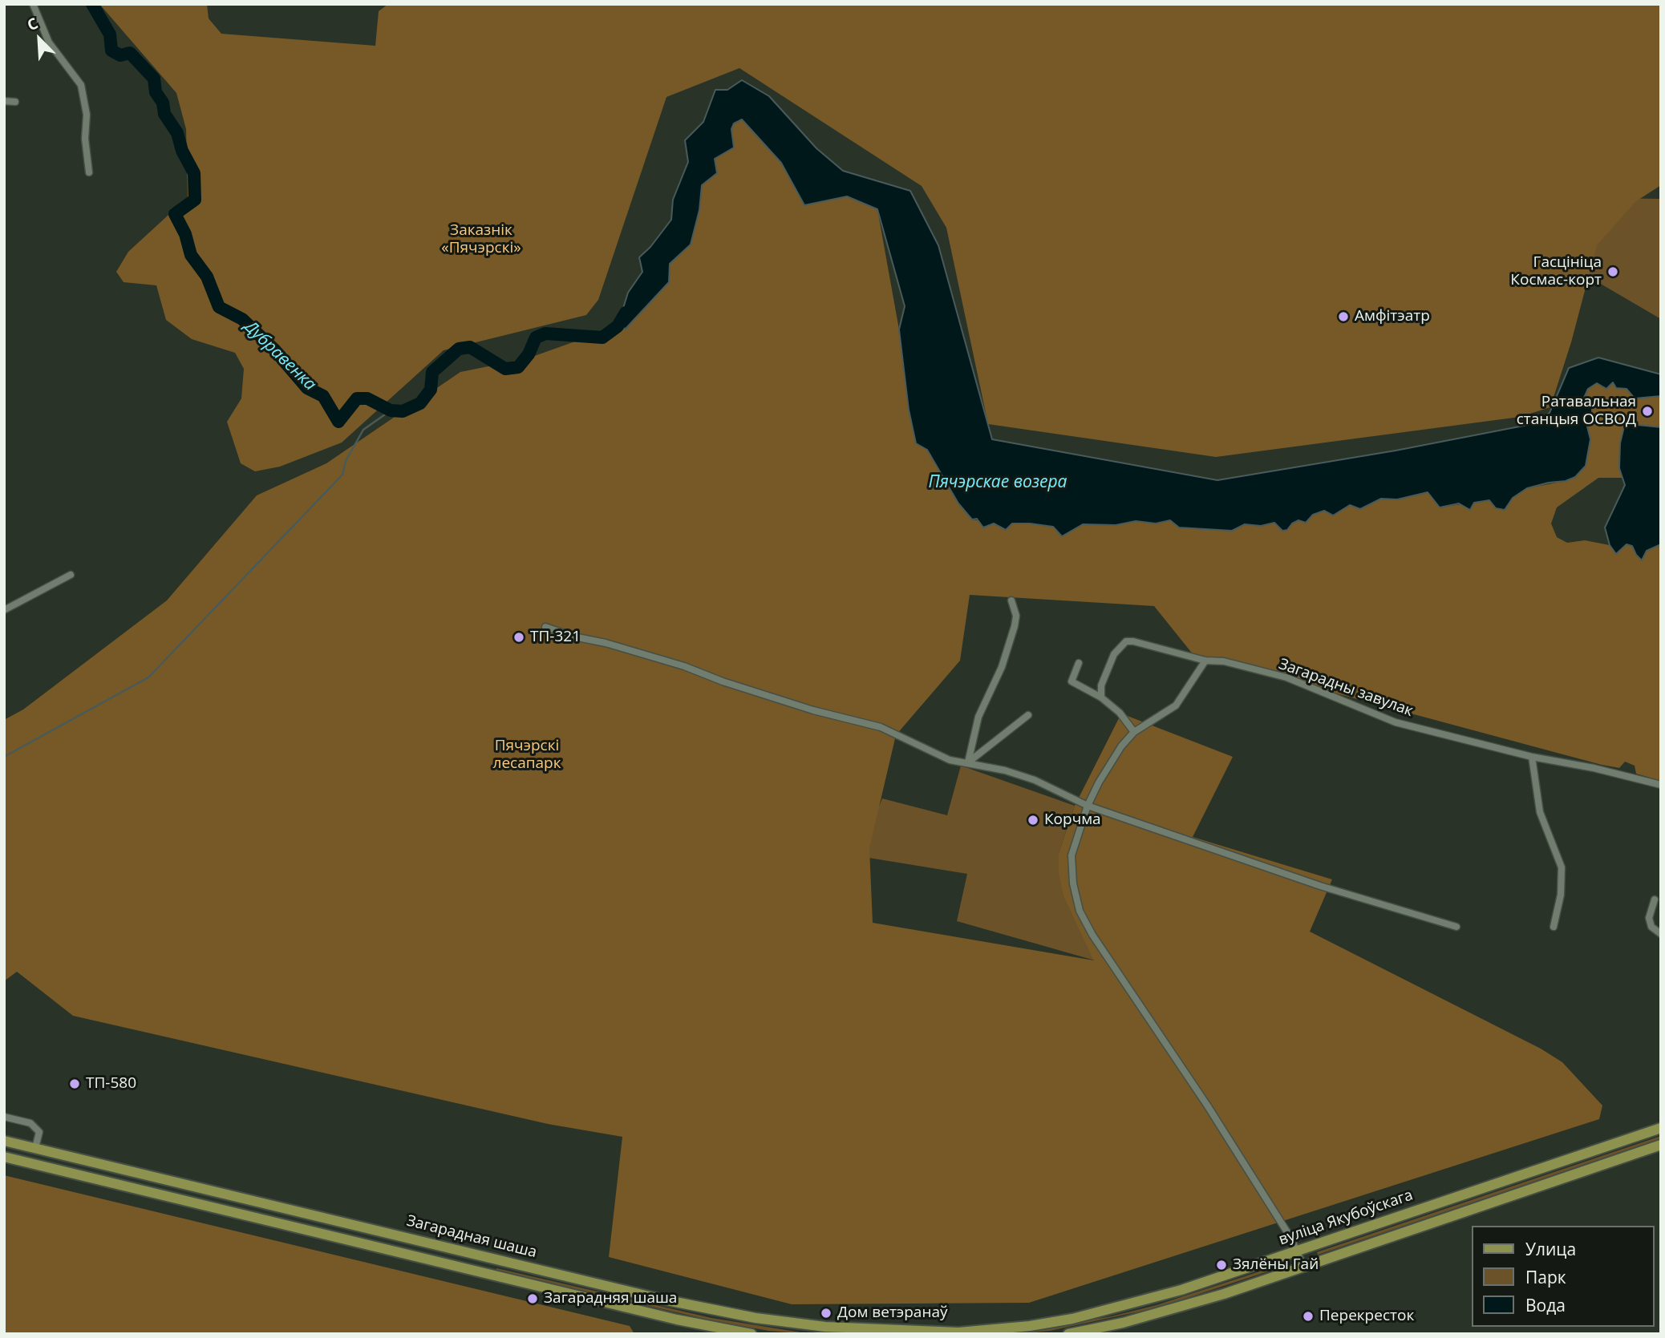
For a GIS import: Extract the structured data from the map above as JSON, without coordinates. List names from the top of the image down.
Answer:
{
  "streets": {
    "main road": ["вуліца Якубоўскага", "Загарадная шаша"],
    "street": ["Загарадны завулак"]
  },
  "crossings": [
    ["вуліца Якубоўскага", "Загарадная шаша"]
  ],
  "water": ["Дубравенка", "Пячэрскае возера"],
  "parks": ["Заказнік «Пячэрскі»", "Пячэрскі лесапарк"],
  "places": [
    "Гасцініца Космас-корт",
    "Амфітэатр",
    "Ратавальная станцыя ОСВОД",
    "ТП-321",
    "Корчма",
    "ТП-580",
    "Зялёны Гай",
    "Загарадняя шаша",
    "Дом ветэранаў",
    "Перекресток"
  ],
  "legend": ["Улица", "Парк", "Вода"],
  "north": "top left"
}
